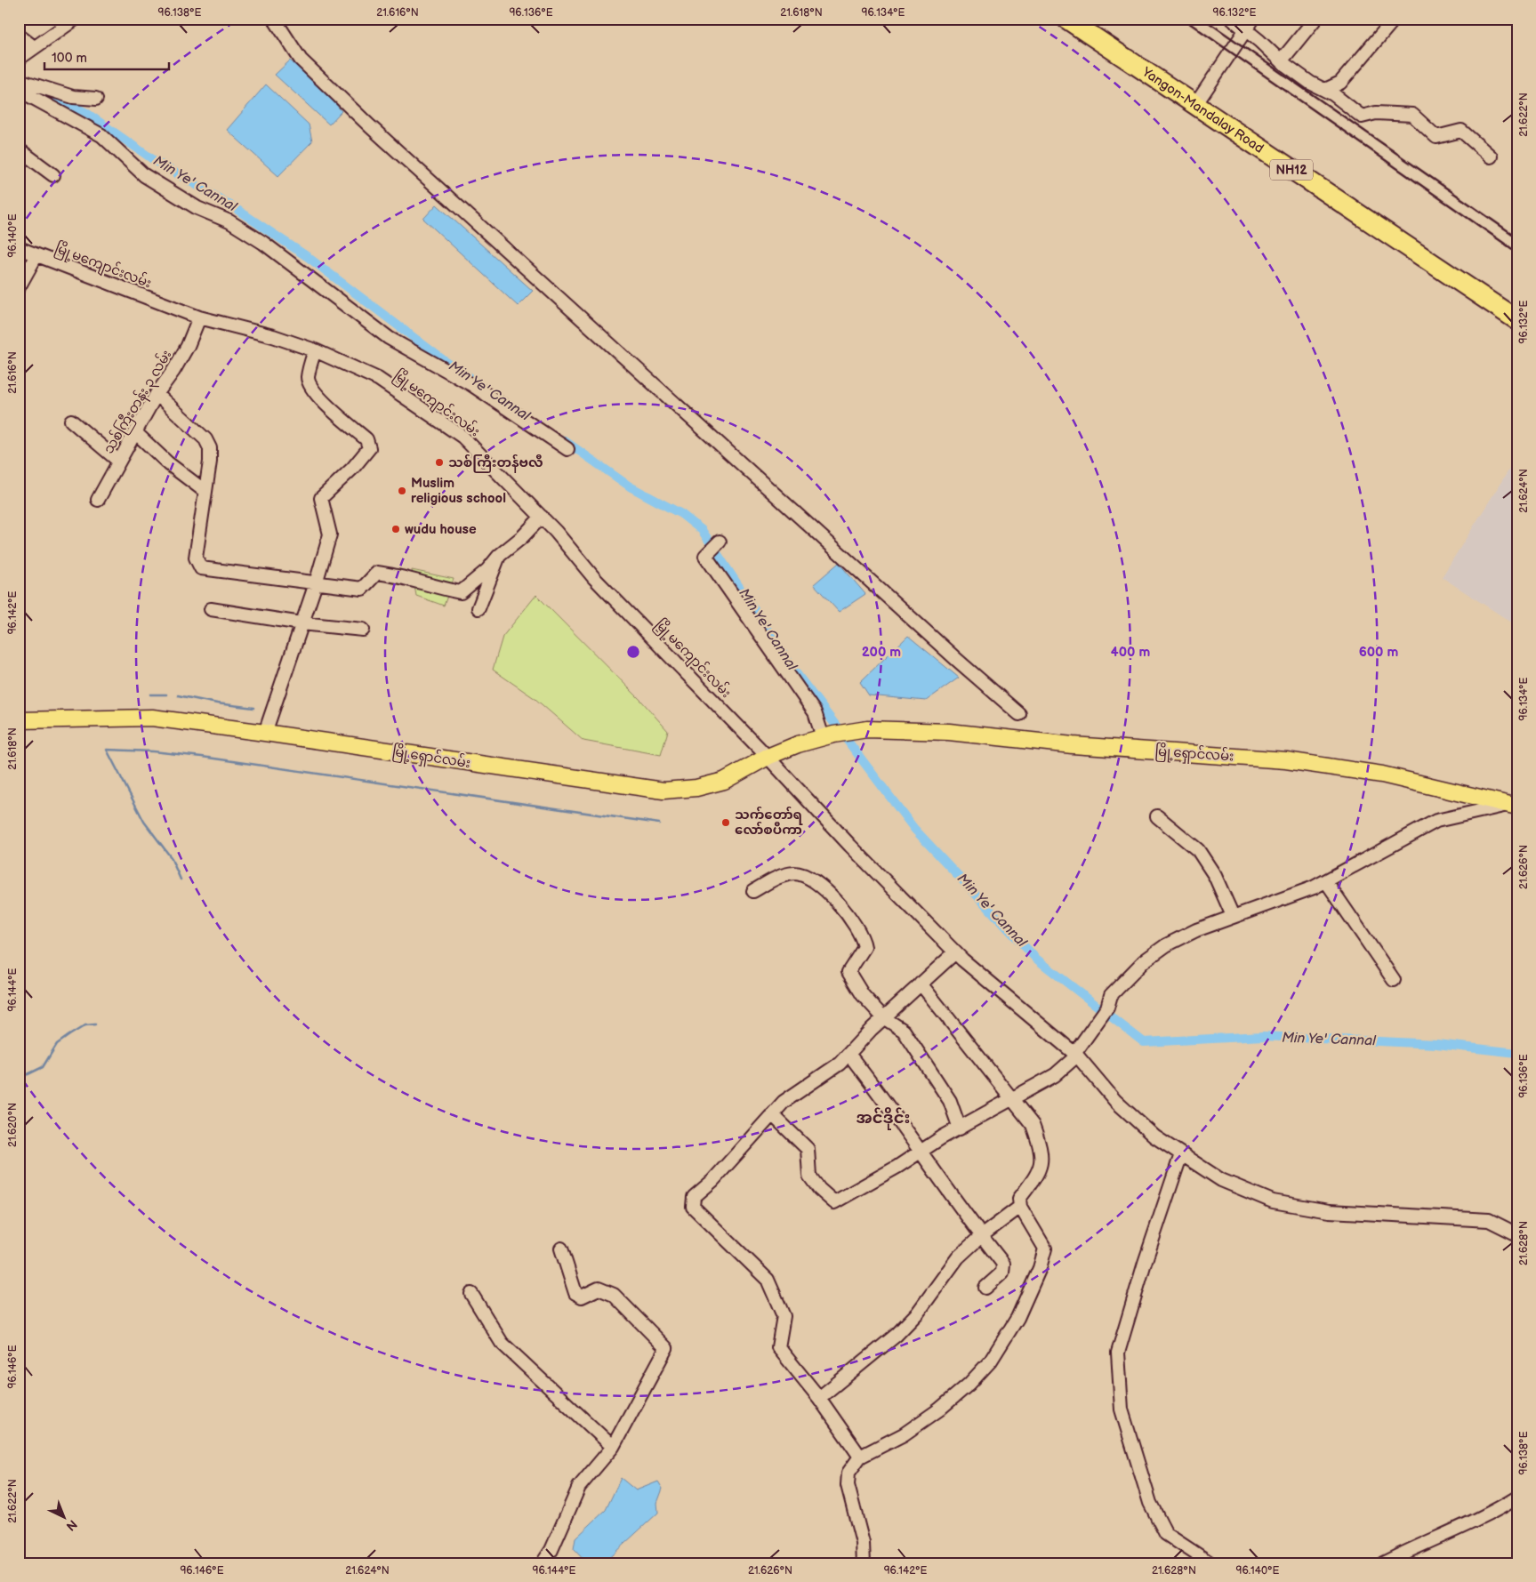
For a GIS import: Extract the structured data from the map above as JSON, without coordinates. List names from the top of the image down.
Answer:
{
  "streets": {
    "highway": ["Yangon-Mandalay Road", "NH12"],
    "main road": ["မြို့ရှောင်လမ်း"],
    "street": ["မြို့မကျောင်းလမ်း", "သစ်ကြီးတန်း ၃ လမ်း"]
  },
  "crossings": [
    ["မြို့မကျောင်းလမ်း", "သစ်ကြီးတန်း ၃ လမ်း"],
    ["မြို့မကျောင်းလမ်း", "မြို့ရှောင်လမ်း"]
  ],
  "districts": ["အင်ဒိုင်း"],
  "water": ["Min Ye' Cannal"],
  "places": [
    "သစ်ကြီးတန်ဗလီ",
    "Muslim religious school",
    "wudu house",
    "သက်တော်ရ လော်စပီကာ"
  ],
  "scale_bar": "100 m",
  "north": "bottom right",
  "coordinates": [
    "96.138°E",
    "21.616°N",
    "96.136°E",
    "21.618°N",
    "96.134°E",
    "96.132°E",
    "21.622°N",
    "96.140°E",
    "21.624°N",
    "96.142°E",
    "21.626°N",
    "96.144°E",
    "21.620°N",
    "21.628°N",
    "96.146°E"
  ],
  "rings": ["200 m", "400 m", "600 m"]
}
